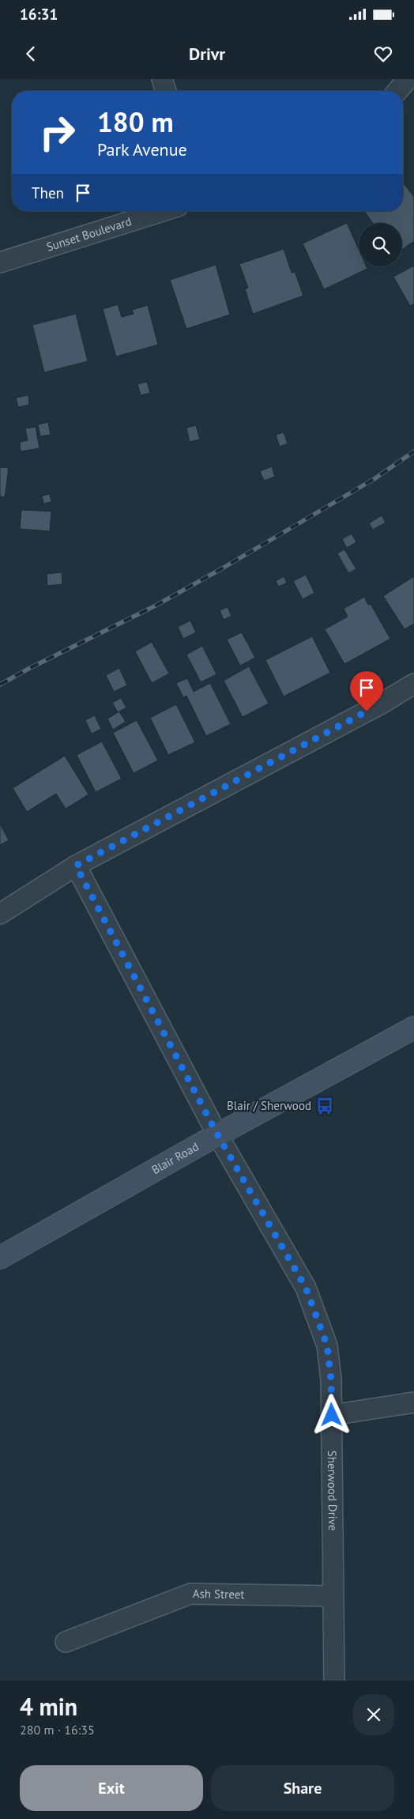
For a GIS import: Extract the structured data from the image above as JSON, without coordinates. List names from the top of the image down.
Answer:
{
  "streets": {
    "street": [
      "Sunset Boulevard",
      "Blair Road",
      "Sherwood Drive",
      "Ash Street"
    ]
  },
  "crossings": [
    ["Blair Road", "Sherwood Drive"],
    ["Sherwood Drive", "Ash Street"]
  ],
  "places": {
    "bus stop": ["Blair / Sherwood"]
  },
  "page": {
    "status": "16:31",
    "header": "Drivr",
    "turn": ["180 m", "Park Avenue"],
    "then": "Then",
    "heading": ["4 min", "280 m · 16:35"],
    "buttons": ["Exit", "Share"]
  }
}
